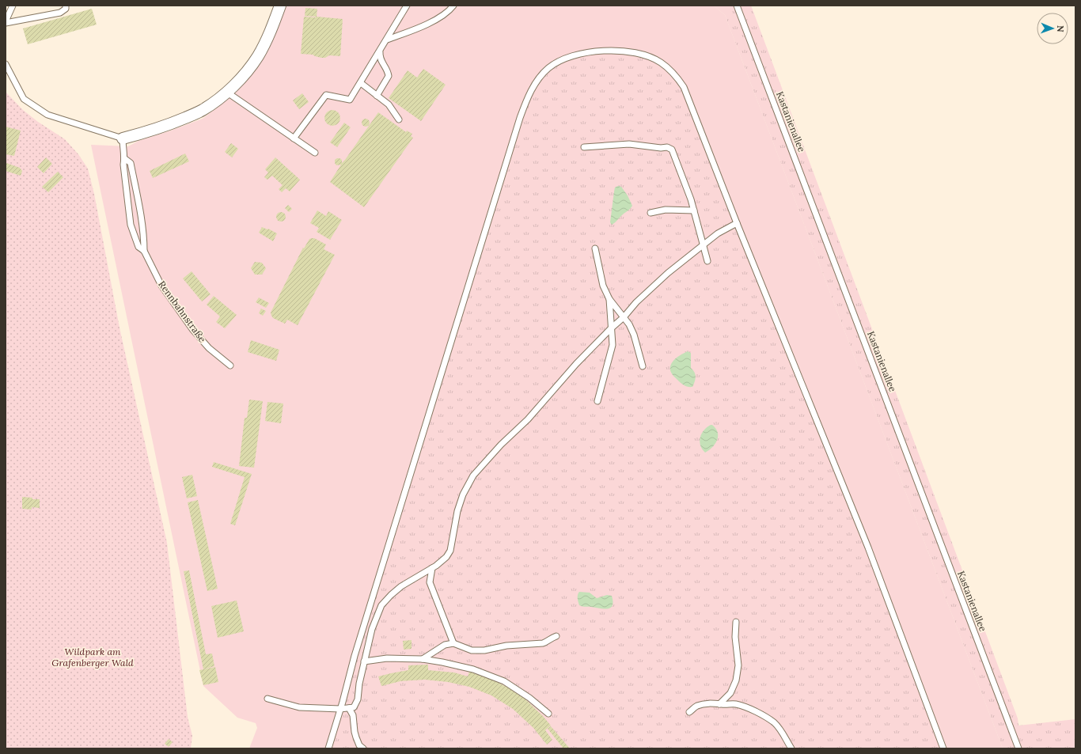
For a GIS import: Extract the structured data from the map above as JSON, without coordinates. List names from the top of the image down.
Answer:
{
  "streets": {
    "lane": ["Kastanienallee", "Rennbahnstraße"]
  },
  "parks": ["Wildpark am Grafenberger Wald"],
  "north": "right"
}
